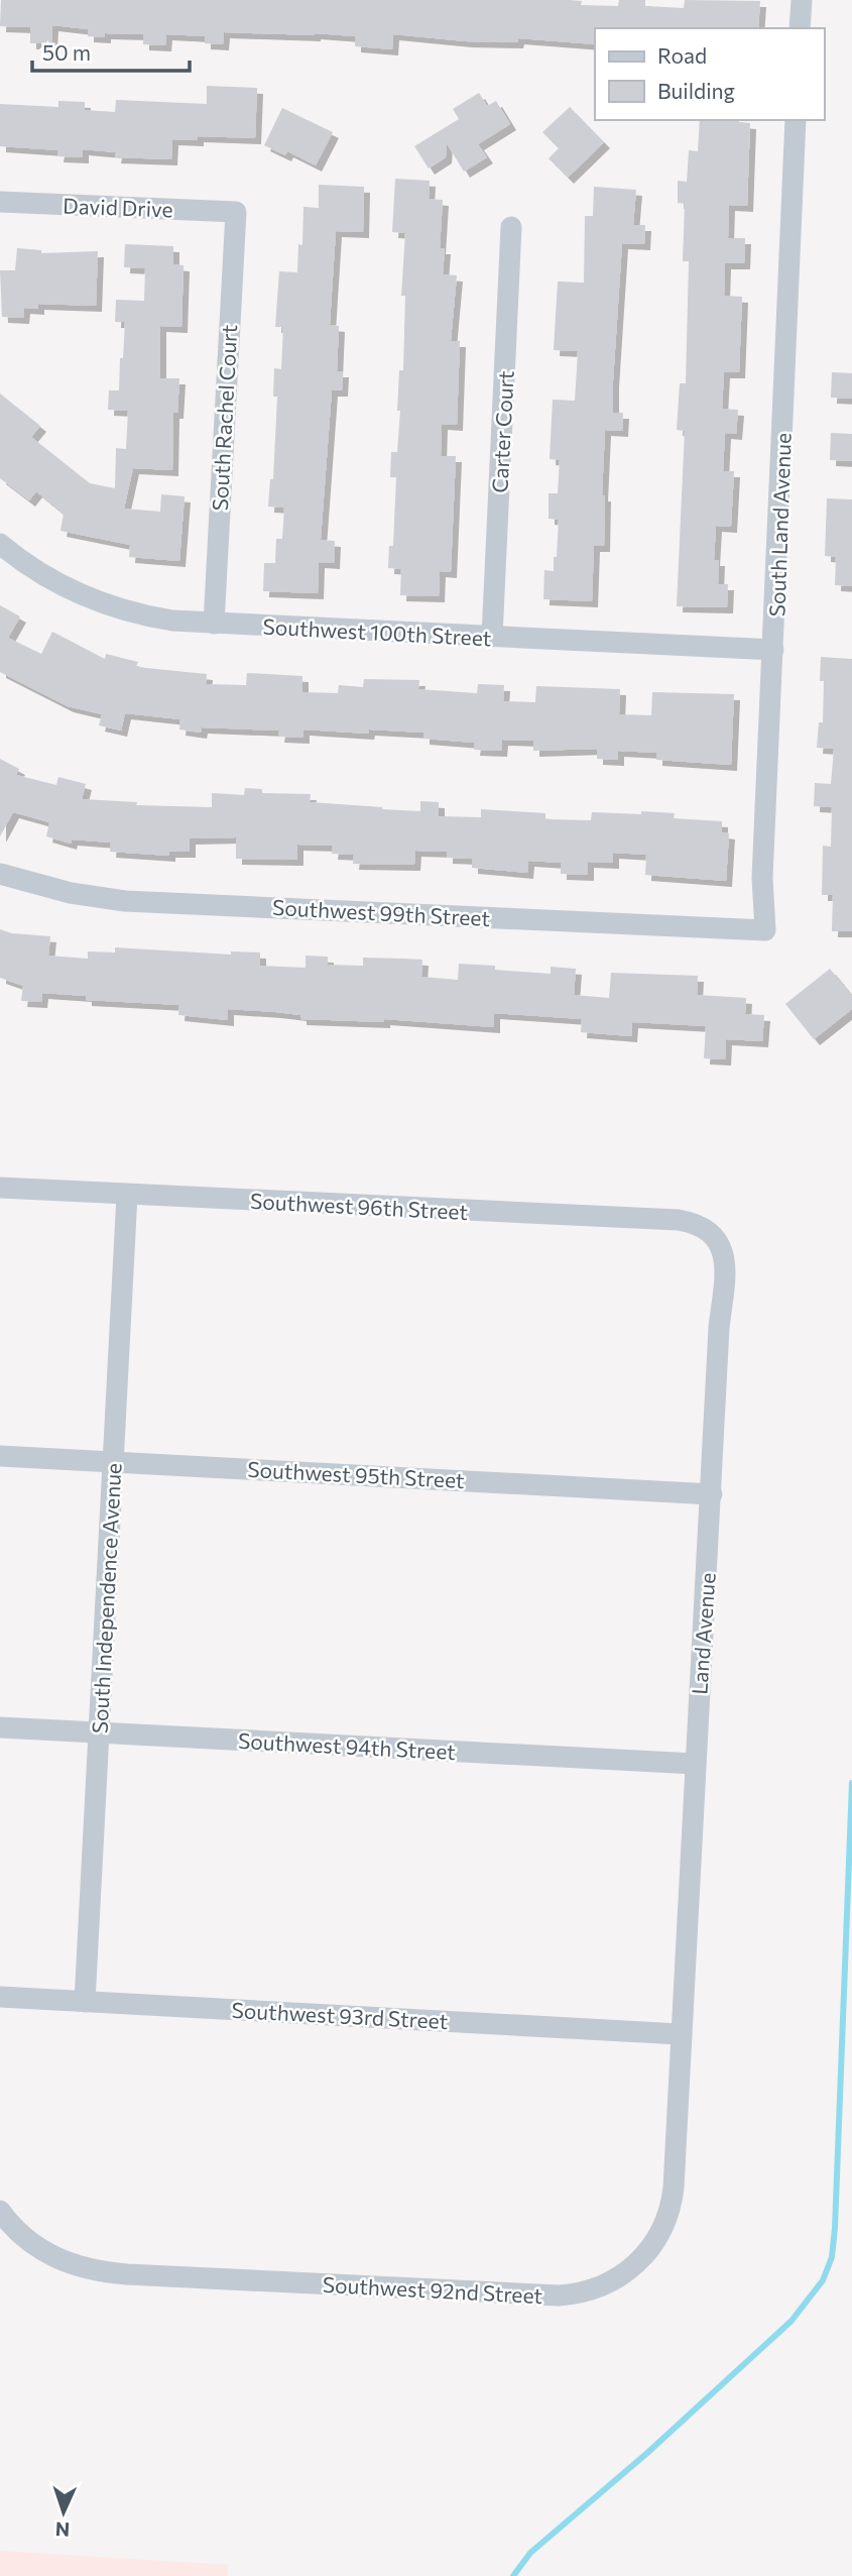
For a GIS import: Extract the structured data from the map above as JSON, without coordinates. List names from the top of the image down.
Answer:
{
  "streets": {
    "street": [
      "David Drive",
      "South Rachel Court",
      "Carter Court",
      "South Land Avenue",
      "Southwest 100th Street",
      "Southwest 99th Street",
      "Southwest 96th Street",
      "Southwest 95th Street",
      "South Independence Avenue",
      "Land Avenue",
      "Southwest 94th Street",
      "Southwest 93rd Street",
      "Southwest 92nd Street"
    ]
  },
  "crossings": [
    ["David Drive", "South Rachel Court"],
    ["South Rachel Court", "Southwest 100th Street"],
    ["Carter Court", "Southwest 100th Street"],
    ["South Land Avenue", "Southwest 100th Street"],
    ["South Land Avenue", "Southwest 99th Street"],
    ["Southwest 96th Street", "South Independence Avenue"],
    ["Southwest 96th Street", "Land Avenue"],
    ["Southwest 95th Street", "South Independence Avenue"],
    ["Southwest 95th Street", "Land Avenue"],
    ["South Independence Avenue", "Southwest 94th Street"],
    ["South Independence Avenue", "Southwest 93rd Street"],
    ["Land Avenue", "Southwest 94th Street"],
    ["Land Avenue", "Southwest 93rd Street"],
    ["Land Avenue", "Southwest 92nd Street"],
    ["Southwest 93rd Street", "Southwest 92nd Street"]
  ],
  "legend": ["Road", "Building"],
  "scale_bar": "50 m",
  "north": "bottom"
}
